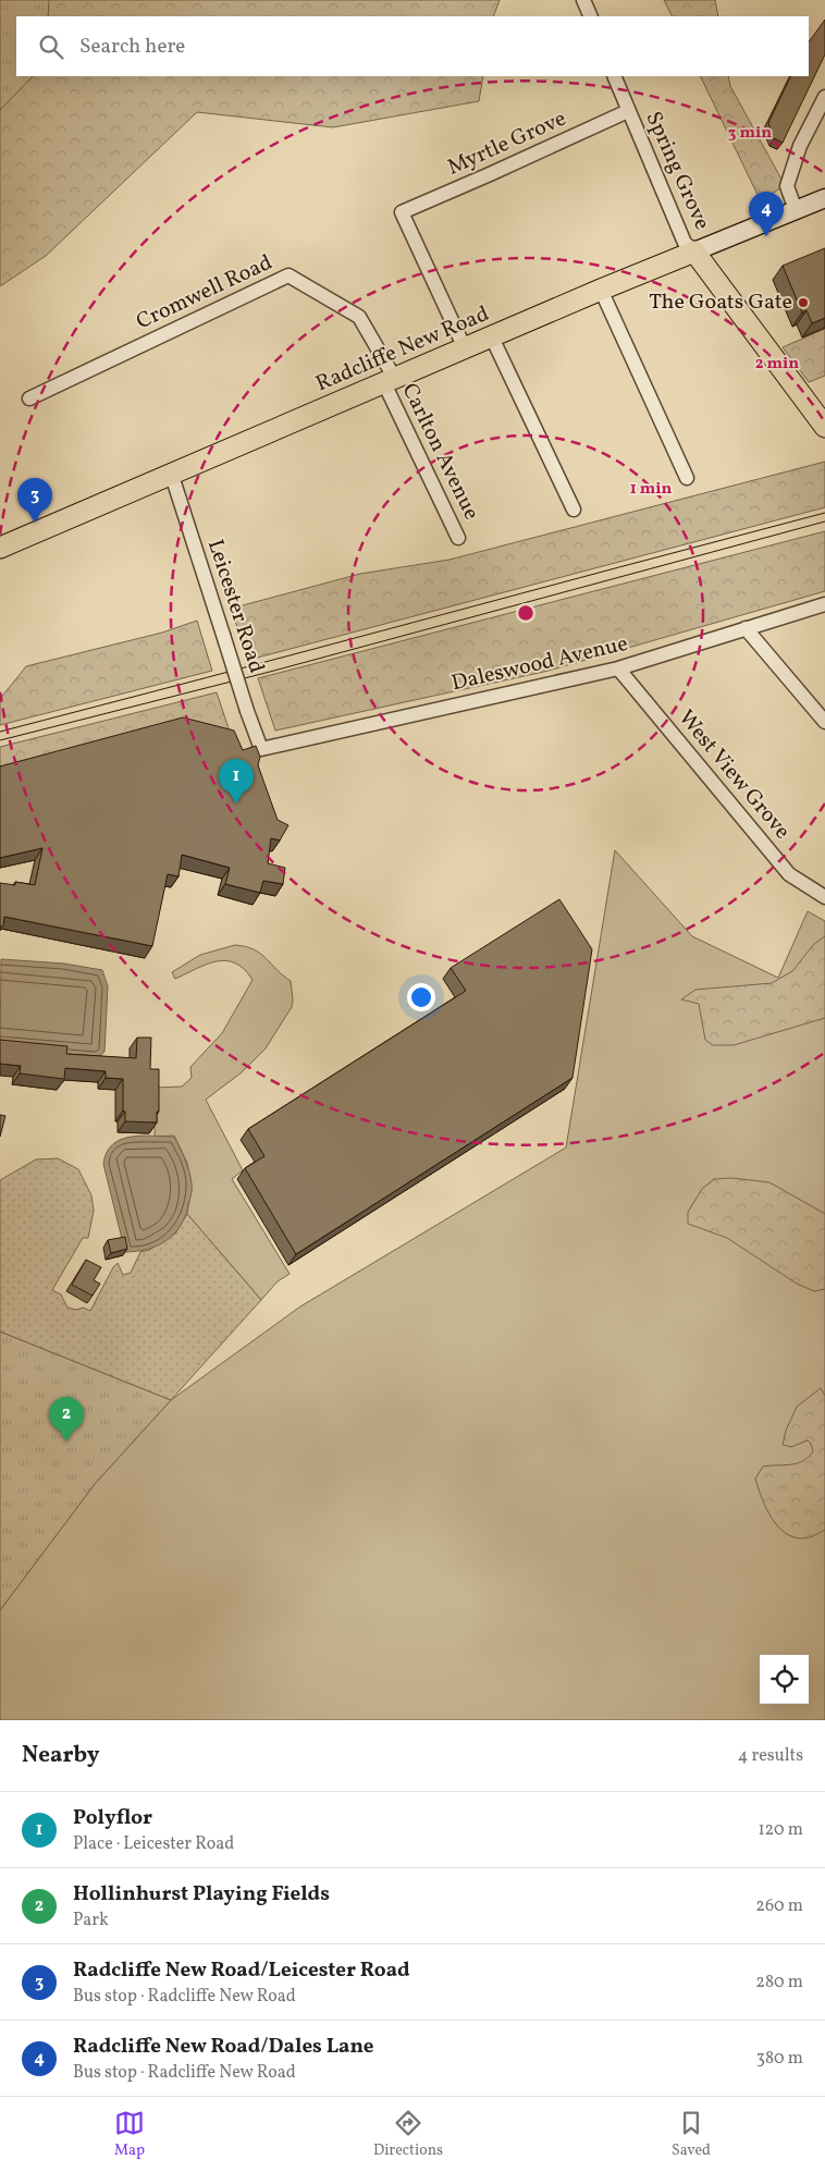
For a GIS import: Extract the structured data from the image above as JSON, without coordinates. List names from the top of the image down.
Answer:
{
  "streets": {
    "main road": ["Radcliffe New Road"],
    "street": [
      "Myrtle Grove",
      "Spring Grove",
      "Cromwell Road",
      "Carlton Avenue",
      "Leicester Road",
      "Daleswood Avenue",
      "West View Grove"
    ]
  },
  "crossings": [
    ["Myrtle Grove", "Spring Grove"],
    ["Myrtle Grove", "Radcliffe New Road"],
    ["Spring Grove", "Radcliffe New Road"],
    ["Cromwell Road", "Radcliffe New Road"],
    ["Cromwell Road", "Carlton Avenue"],
    ["Radcliffe New Road", "Carlton Avenue"],
    ["Radcliffe New Road", "Leicester Road"],
    ["Leicester Road", "Daleswood Avenue"],
    ["Daleswood Avenue", "West View Grove"]
  ],
  "places": ["The Goats Gate"],
  "page": {
    "search": "Search here",
    "pins": [
      "4",
      "3",
      "1",
      "2"
    ],
    "heading": ["Nearby", "4 results"],
    "list": [
      {
        "mark": "1",
        "name": "Polyflor",
        "note": "Place · Leicester Road",
        "value": "120 m"
      },
      {
        "mark": "2",
        "name": "Hollinhurst Playing Fields",
        "note": "Park",
        "value": "260 m"
      },
      {
        "mark": "3",
        "name": "Radcliffe New Road/Leicester Road",
        "note": "Bus stop · Radcliffe New Road",
        "value": "280 m"
      },
      {
        "mark": "4",
        "name": "Radcliffe New Road/Dales Lane",
        "note": "Bus stop · Radcliffe New Road",
        "value": "380 m"
      }
    ],
    "nav": ["Map", "Directions", "Saved"]
  },
  "rings": ["3 min", "2 min", "1 min"]
}
